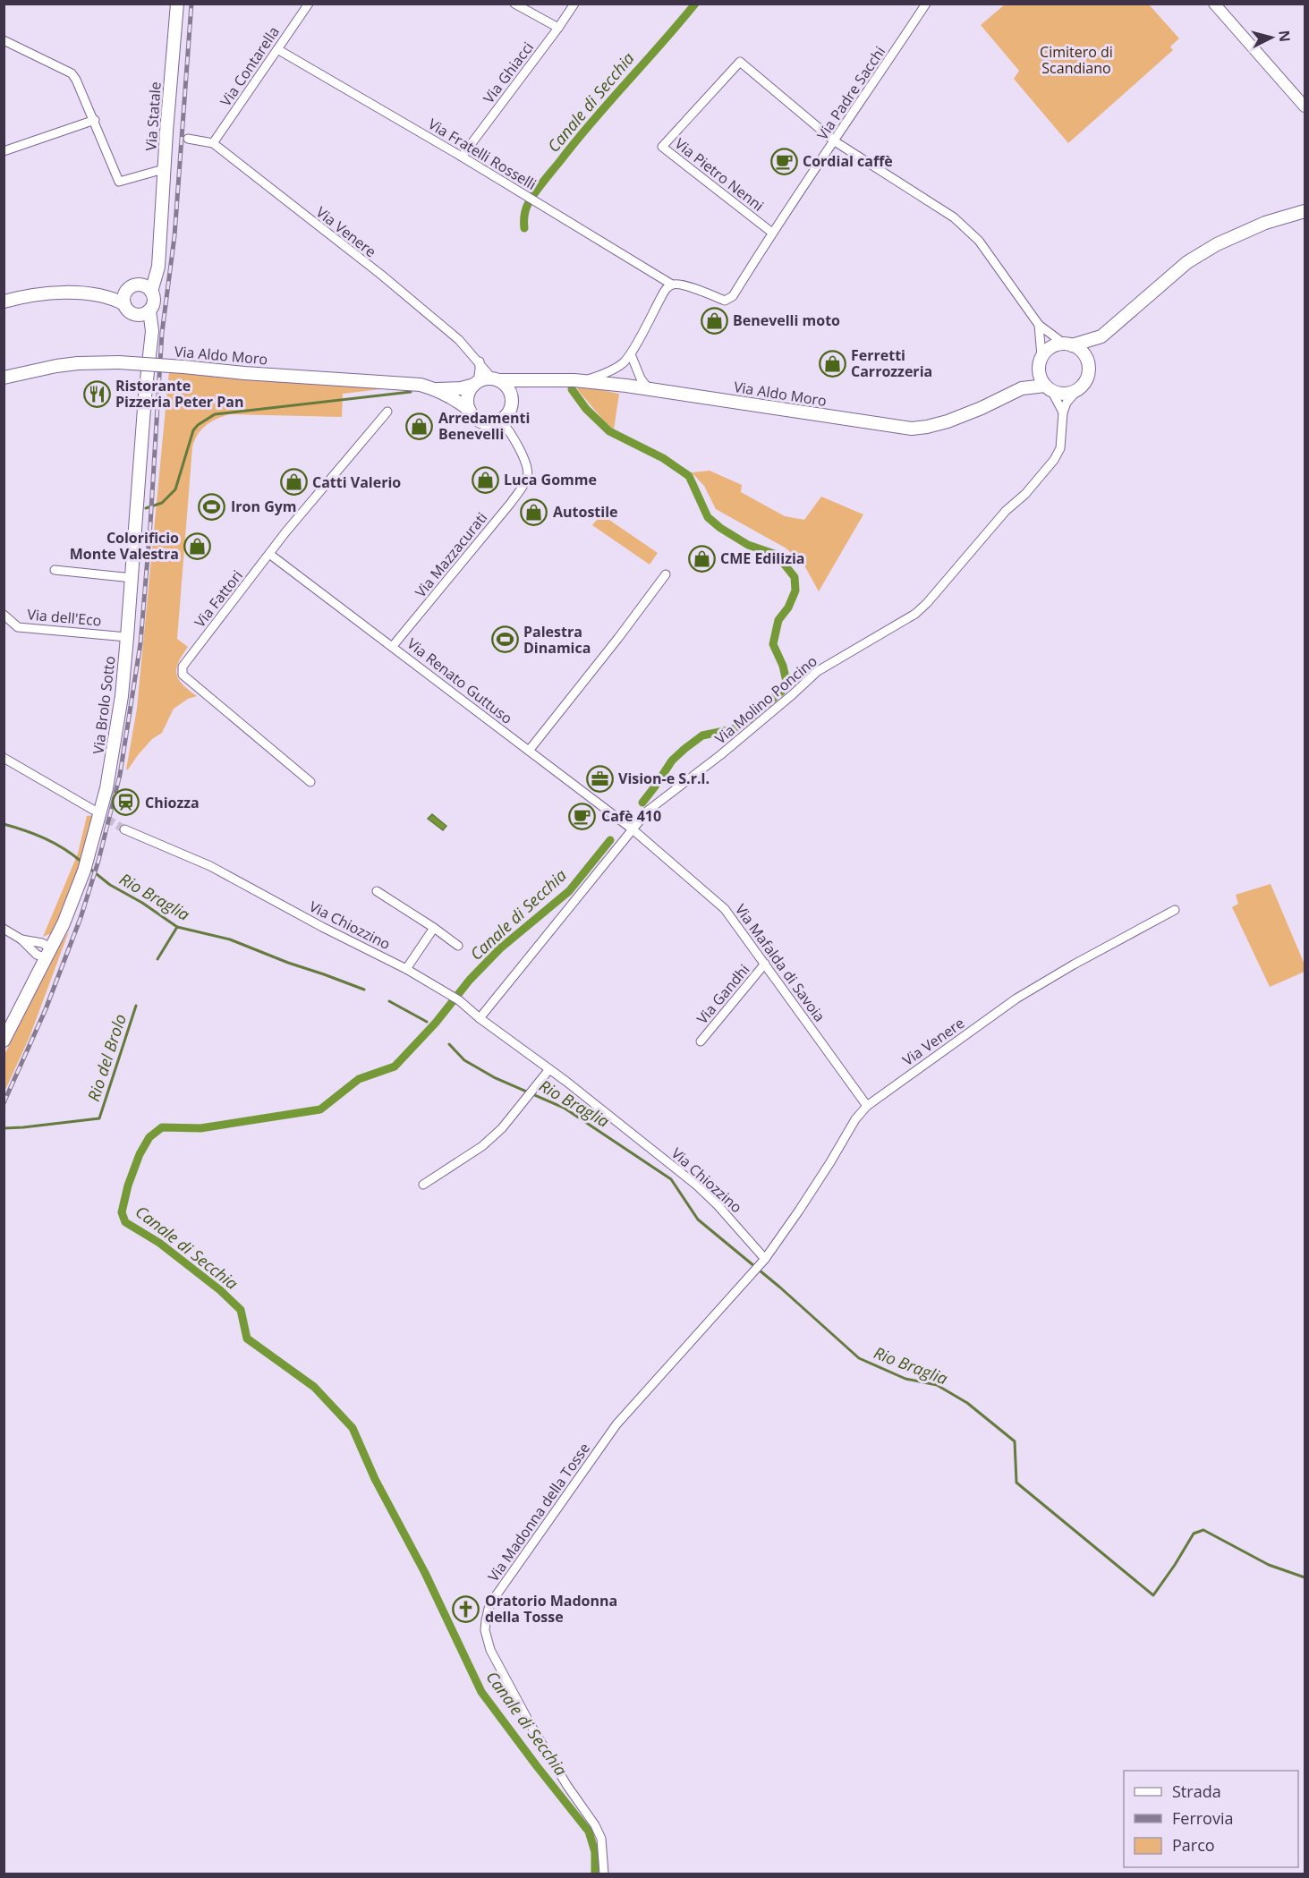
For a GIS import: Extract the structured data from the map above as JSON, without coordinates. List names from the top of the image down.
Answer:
{
  "streets": {
    "main road": ["Via Statale", "Via Aldo Moro", "Via Brolo Sotto"],
    "street": [
      "Via Contarella",
      "Via Ghiacci",
      "Via Padre Sacchi",
      "Via Fratelli Rosselli",
      "Via Pietro Nenni",
      "Via Venere",
      "Via Mazzacurati",
      "Via Fattori",
      "Via dell'Eco",
      "Via Renato Guttuso",
      "Via Molino Poncino",
      "Via Chiozzino",
      "Via Mafalda di Savoia",
      "Via Gandhi",
      "Via Madonna della Tosse"
    ]
  },
  "crossings": [
    ["Via Contarella", "Via Fratelli Rosselli"],
    ["Via Contarella", "Via Venere"],
    ["Via Ghiacci", "Via Fratelli Rosselli"],
    ["Via Padre Sacchi", "Via Fratelli Rosselli"],
    ["Via Padre Sacchi", "Via Pietro Nenni"],
    ["Via Statale", "Via Brolo Sotto"],
    ["Via Venere", "Via Aldo Moro"],
    ["Via Venere", "Via Mazzacurati"],
    ["Via Venere", "Via Chiozzino"],
    ["Via Venere", "Via Mafalda di Savoia"],
    ["Via Venere", "Via Madonna della Tosse"],
    ["Via Aldo Moro", "Via Mazzacurati"],
    ["Via Aldo Moro", "Via Molino Poncino"],
    ["Via Mazzacurati", "Via Renato Guttuso"],
    ["Via Fattori", "Via Renato Guttuso"],
    ["Via dell'Eco", "Via Brolo Sotto"],
    ["Via Renato Guttuso", "Via Molino Poncino"],
    ["Via Renato Guttuso", "Via Mafalda di Savoia"],
    ["Via Molino Poncino", "Via Chiozzino"],
    ["Via Molino Poncino", "Via Mafalda di Savoia"],
    ["Via Chiozzino", "Via Madonna della Tosse"],
    ["Via Mafalda di Savoia", "Via Gandhi"]
  ],
  "water": ["Canale di Secchia", "Rio Braglia", "Rio del Brolo"],
  "parks": ["Cimitero di Scandiano"],
  "places": {
    "cafe": ["Cordial caffè", "Cafè 410"],
    "shop": [
      "Benevelli moto",
      "Ferretti Carrozzeria",
      "Arredamenti Benevelli",
      "Luca Gomme",
      "Catti Valerio",
      "Autostile",
      "Colorificio Monte Valestra",
      "CME Edilizia"
    ],
    "restaurant": ["Ristorante Pizzeria Peter Pan"],
    "sports": ["Iron Gym", "Palestra Dinamica"],
    "office": ["Vision-e S.r.l."],
    "station": ["Chiozza"],
    "church": ["Oratorio Madonna della Tosse"]
  },
  "legend": ["Strada", "Ferrovia", "Parco"],
  "north": "right"
}
